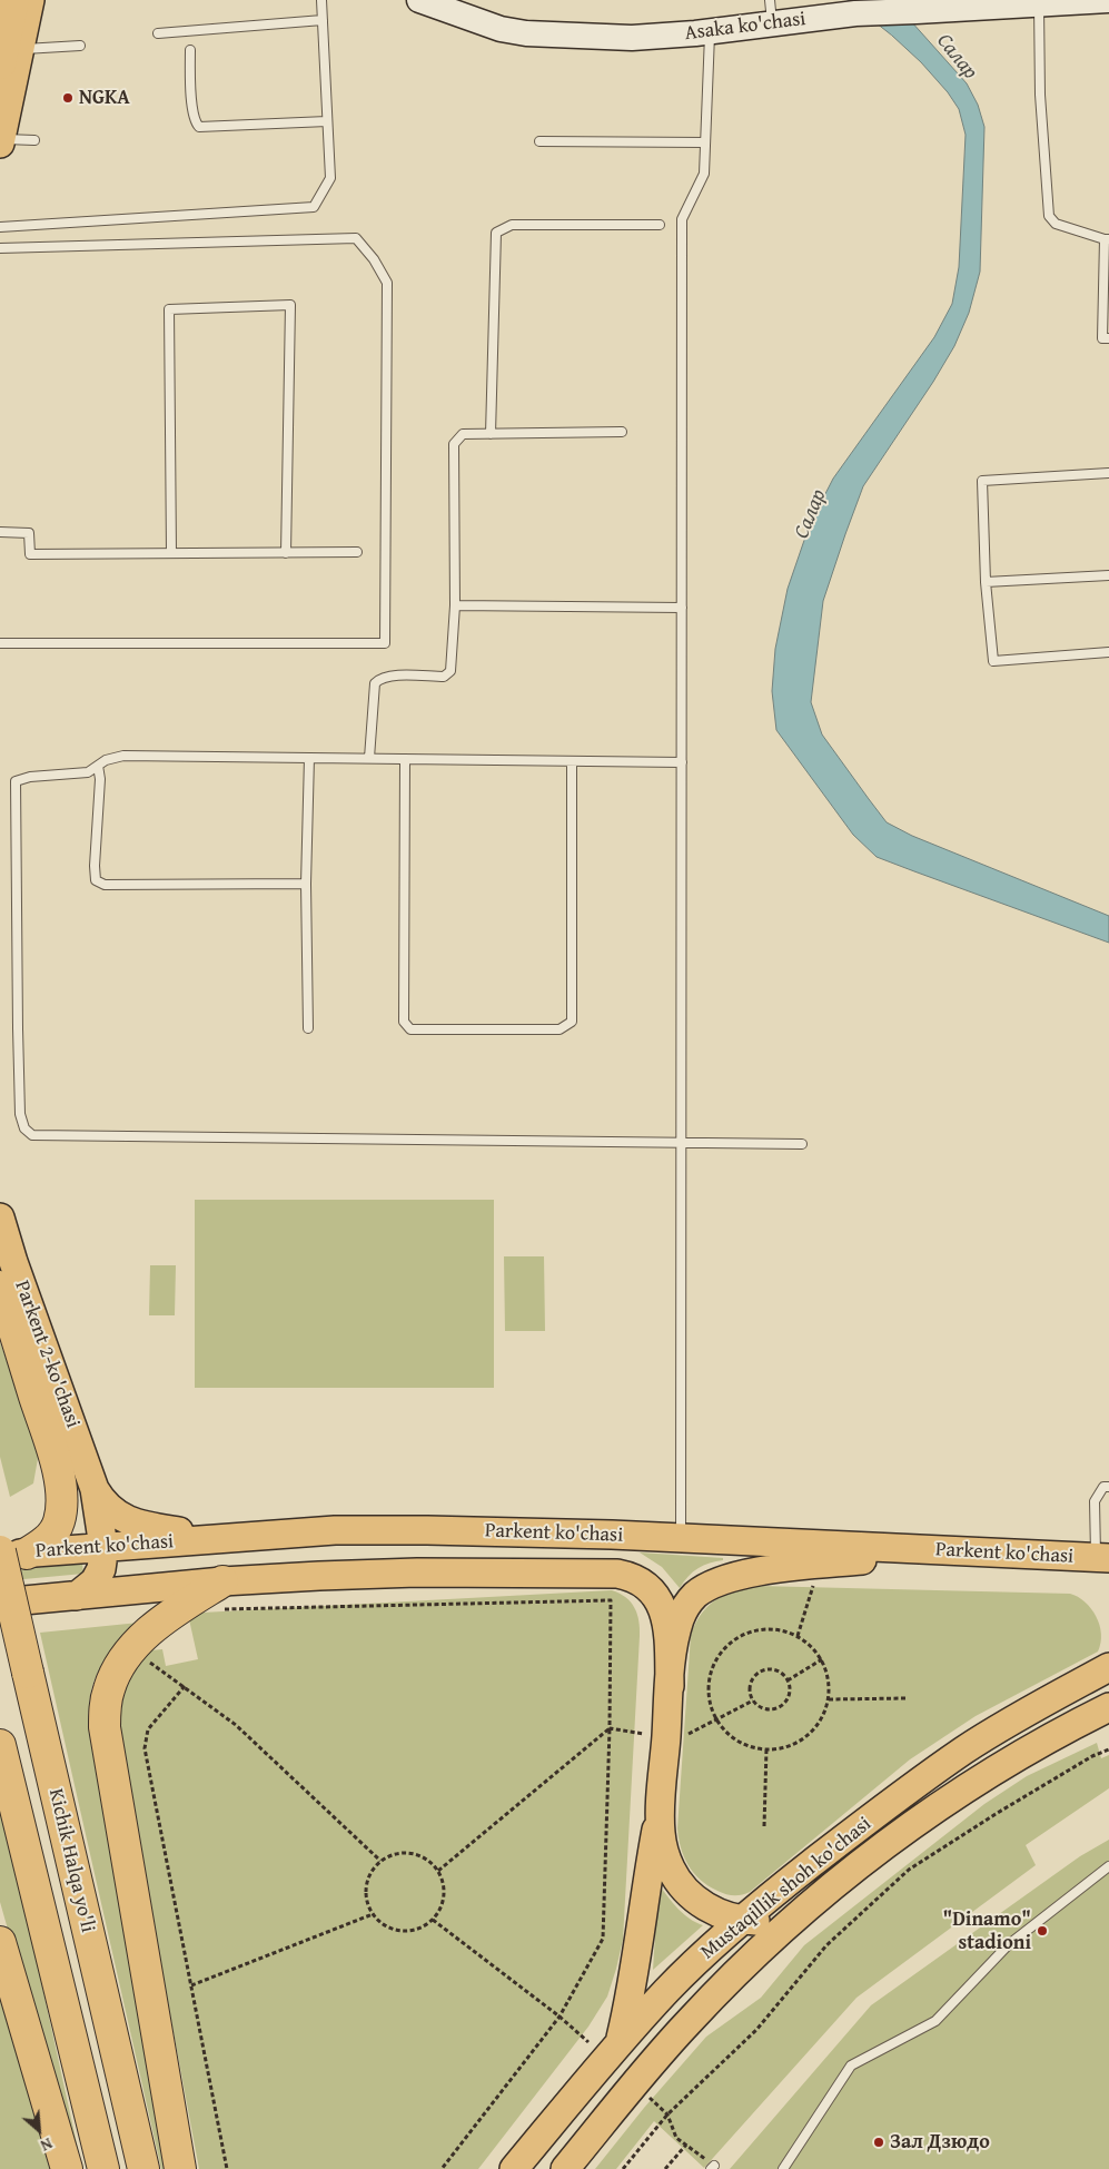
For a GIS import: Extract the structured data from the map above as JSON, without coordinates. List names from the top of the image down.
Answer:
{
  "streets": {
    "highway": ["Kichik Halqa yo'li"],
    "main road": ["Parkent 2-ko'chasi", "Parkent ko'chasi", "Mustaqillik shoh ko'chasi"],
    "street": ["Asaka ko'chasi"]
  },
  "crossings": [
    ["Parkent 2-ko'chasi", "Parkent ko'chasi"],
    ["Parkent ko'chasi", "Kichik Halqa yo'li"]
  ],
  "water": ["Салар"],
  "places": ["NGKA", "\"Dinamo\" stadioni", "Зал Дзюдо"],
  "north": "bottom right"
}
